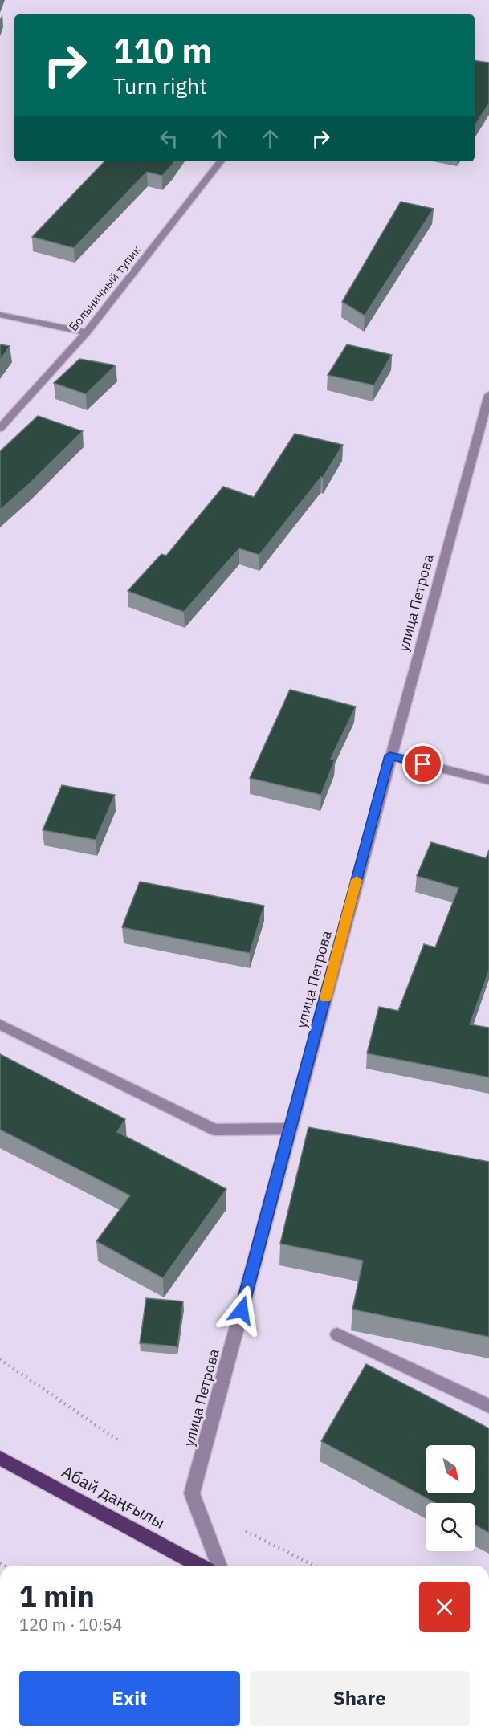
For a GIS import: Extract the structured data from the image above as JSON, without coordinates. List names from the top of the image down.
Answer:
{
  "streets": {
    "main road": ["Абай даңғылы"],
    "street": ["Больничный тупик", "улица Петрова"]
  },
  "north": "bottom right",
  "page": {
    "turn": ["110 m", "Turn right"],
    "heading": ["1 min", "120 m · 10:54"],
    "buttons": ["Exit", "Share"]
  }
}
